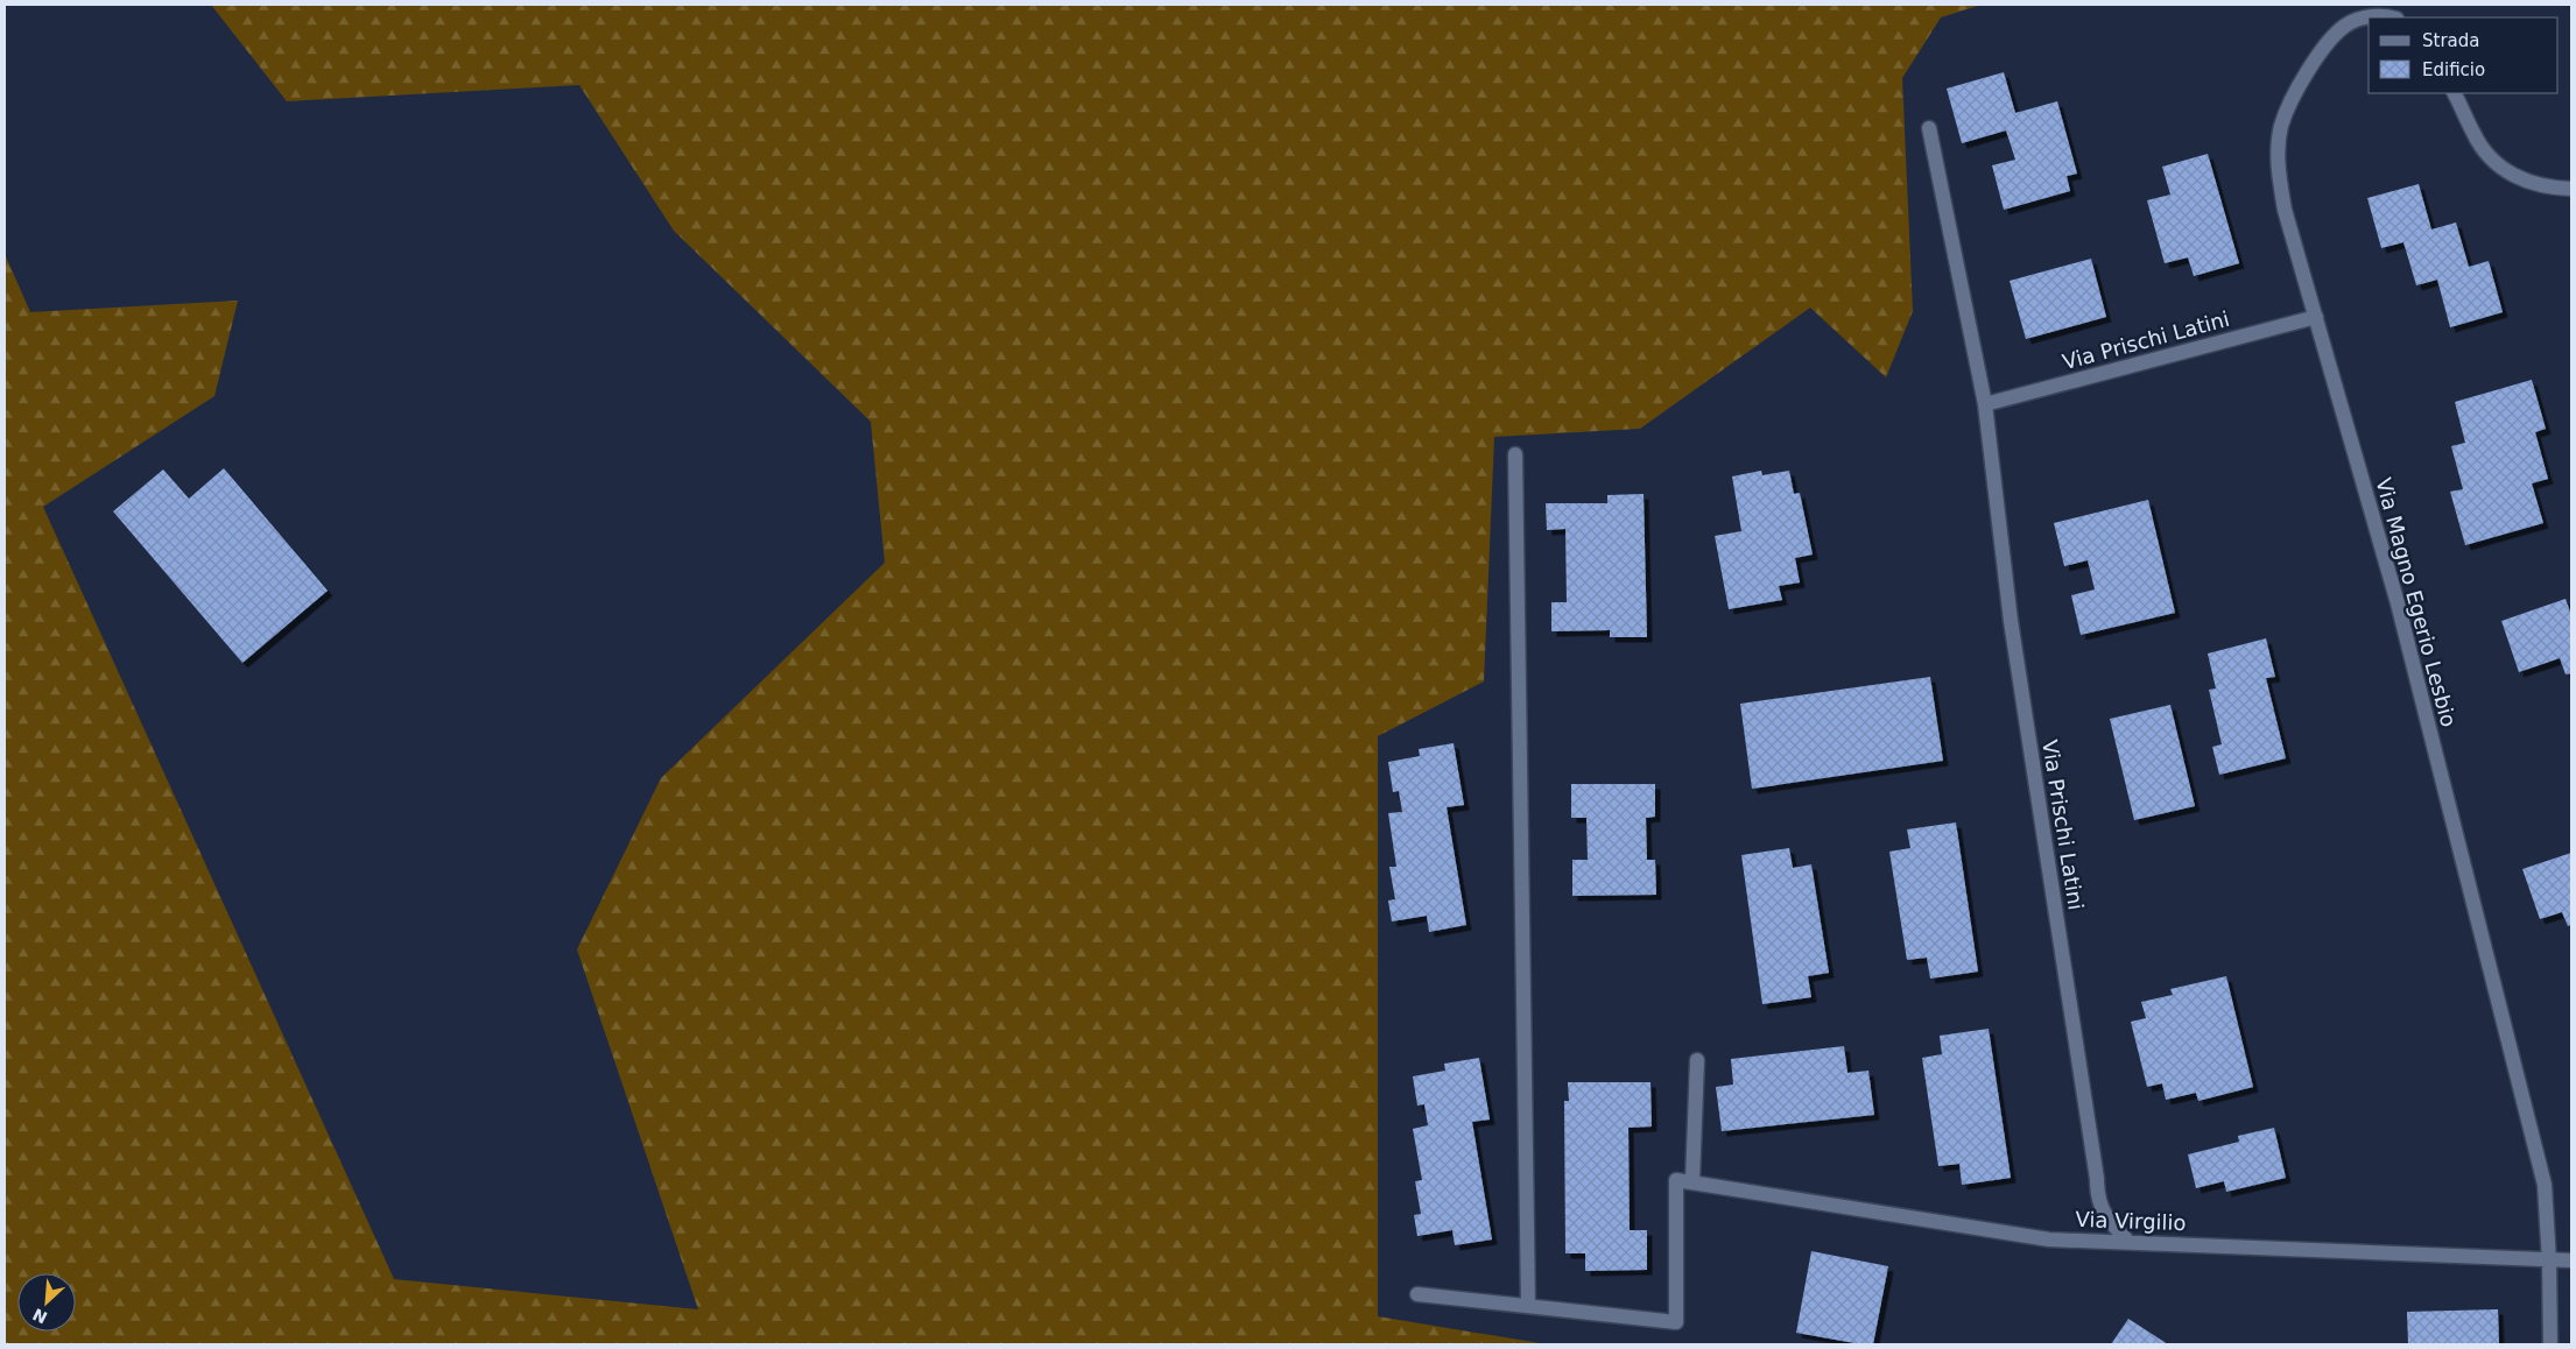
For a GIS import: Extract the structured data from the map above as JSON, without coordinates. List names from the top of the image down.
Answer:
{
  "streets": {
    "street": ["Via Prischi Latini", "Via Magno Egerio Lesbio", "Via Virgilio"]
  },
  "crossings": [
    ["Via Prischi Latini", "Via Magno Egerio Lesbio"],
    ["Via Prischi Latini", "Via Virgilio"],
    ["Via Magno Egerio Lesbio", "Via Virgilio"]
  ],
  "legend": ["Strada", "Edificio"],
  "north": "bottom left"
}
